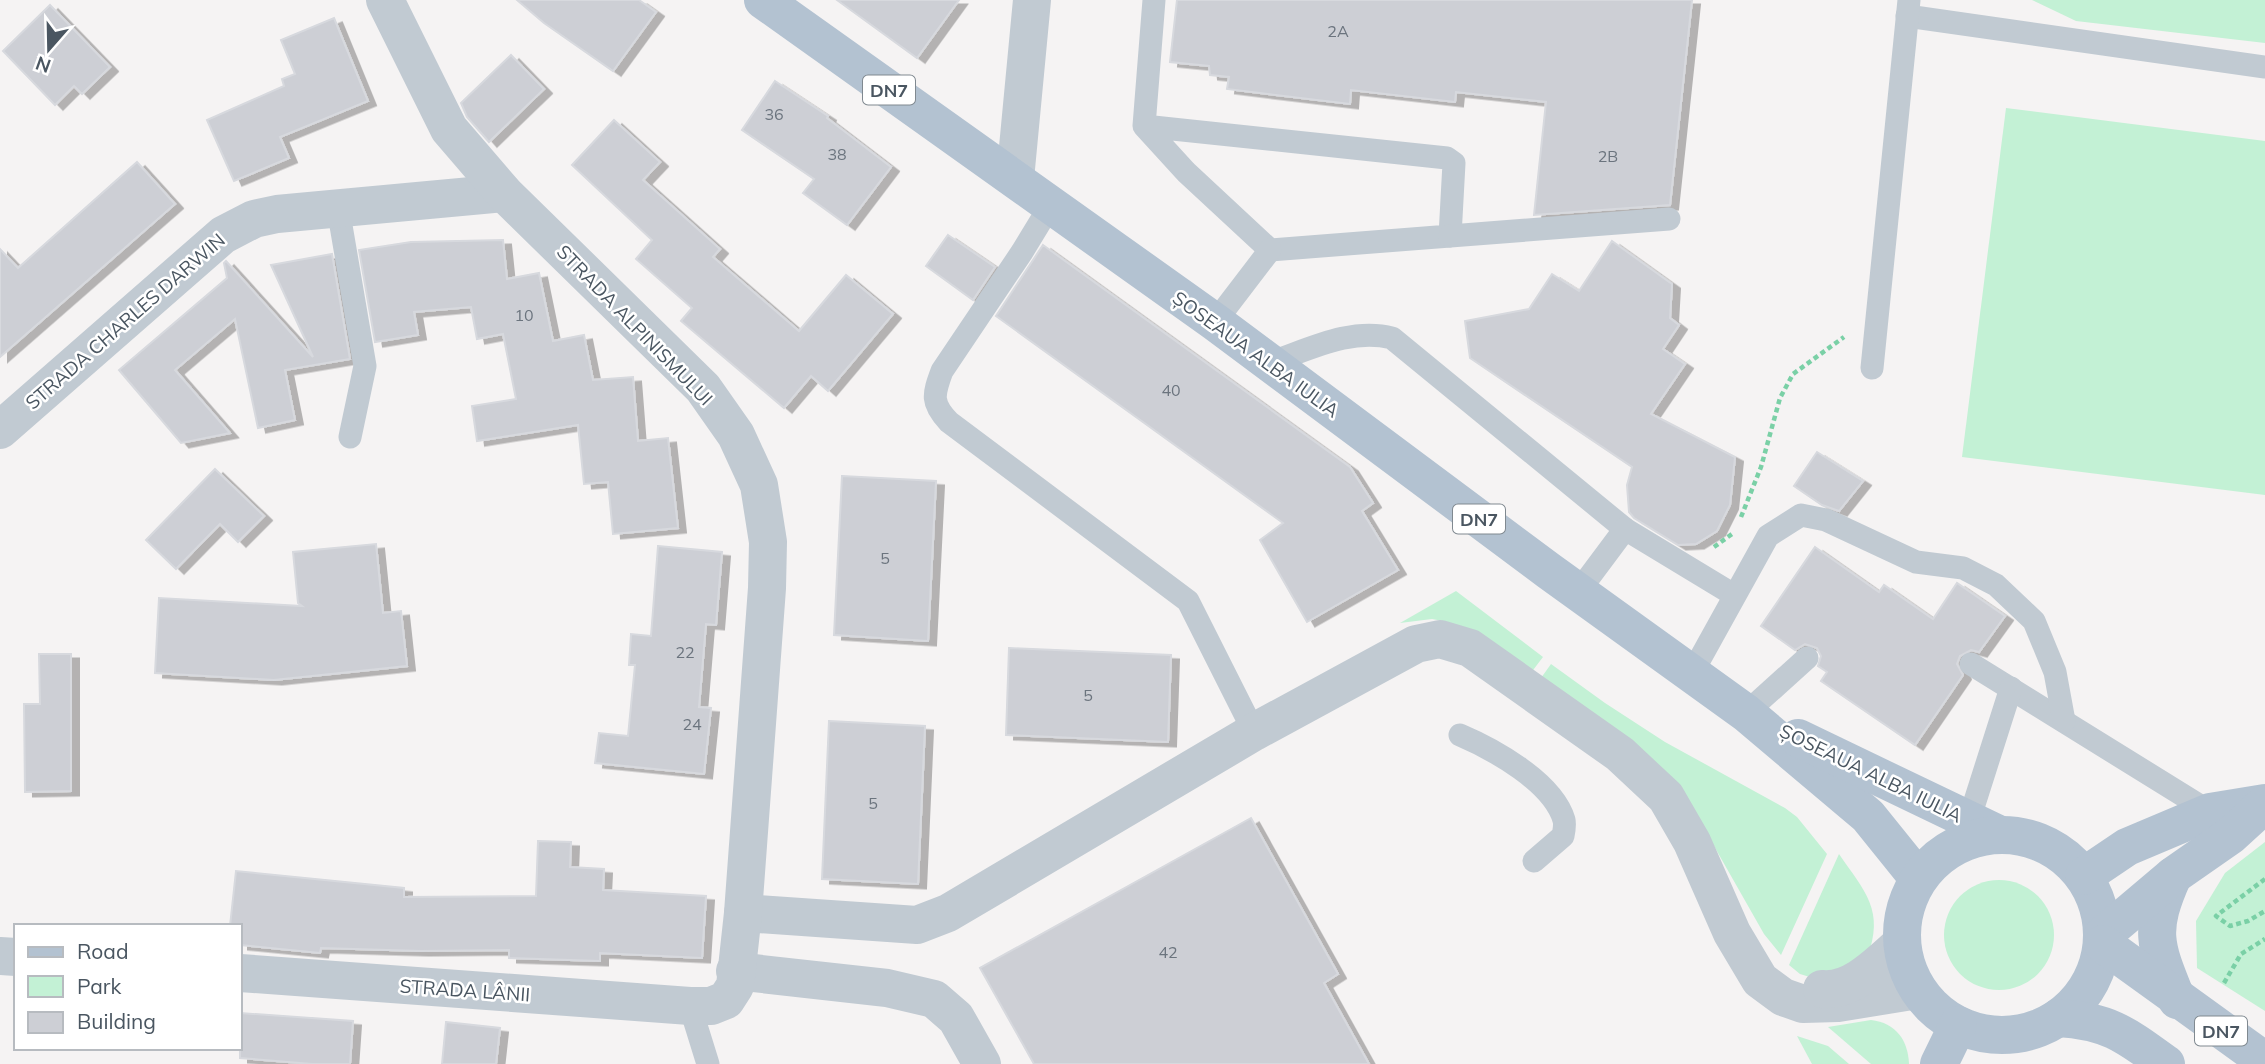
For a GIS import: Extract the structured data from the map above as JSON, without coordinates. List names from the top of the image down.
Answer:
{
  "streets": {
    "main road": ["DN7", "ȘOSEAUA ALBA IULIA"],
    "street": ["STRADA CHARLES DARWIN", "STRADA ALPINISMULUI", "STRADA LÂNII"]
  },
  "crossings": [
    ["DN7", "ȘOSEAUA ALBA IULIA"],
    ["STRADA CHARLES DARWIN", "STRADA ALPINISMULUI"],
    ["STRADA ALPINISMULUI", "STRADA LÂNII"]
  ],
  "house_numbers": [
    "2A",
    "36",
    "38",
    "2B",
    "10",
    "40",
    "5",
    "22",
    "5",
    "24",
    "5",
    "42"
  ],
  "legend": ["Road", "Park", "Building"],
  "north": "bottom"
}
